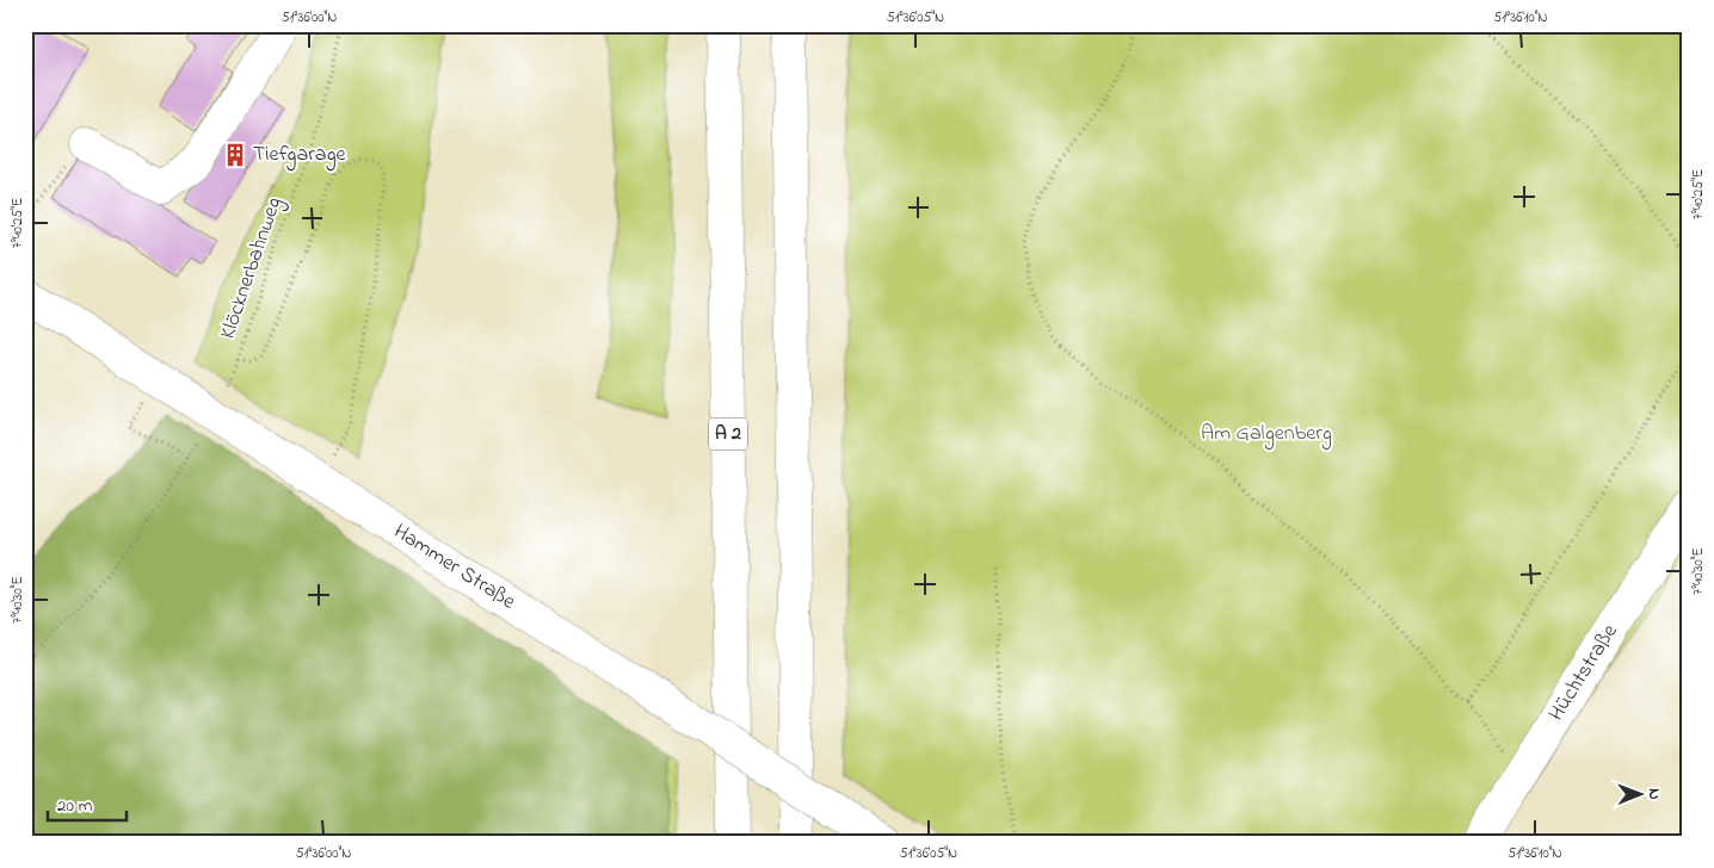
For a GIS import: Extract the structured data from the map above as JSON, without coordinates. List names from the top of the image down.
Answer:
{
  "streets": {
    "main road": ["A 2", "Hammer Straße", "Hüchtstraße"],
    "path": ["Klöcknerbahnweg"]
  },
  "parks": ["Am Galgenberg"],
  "places": {
    "building": ["Tiefgarage"]
  },
  "scale_bar": "20 m",
  "north": "right",
  "coordinates": [
    "51°36'00\"N",
    "51°36'05\"N",
    "51°36'10\"N",
    "7°40'25\"E",
    "7°40'30\"E"
  ]
}
